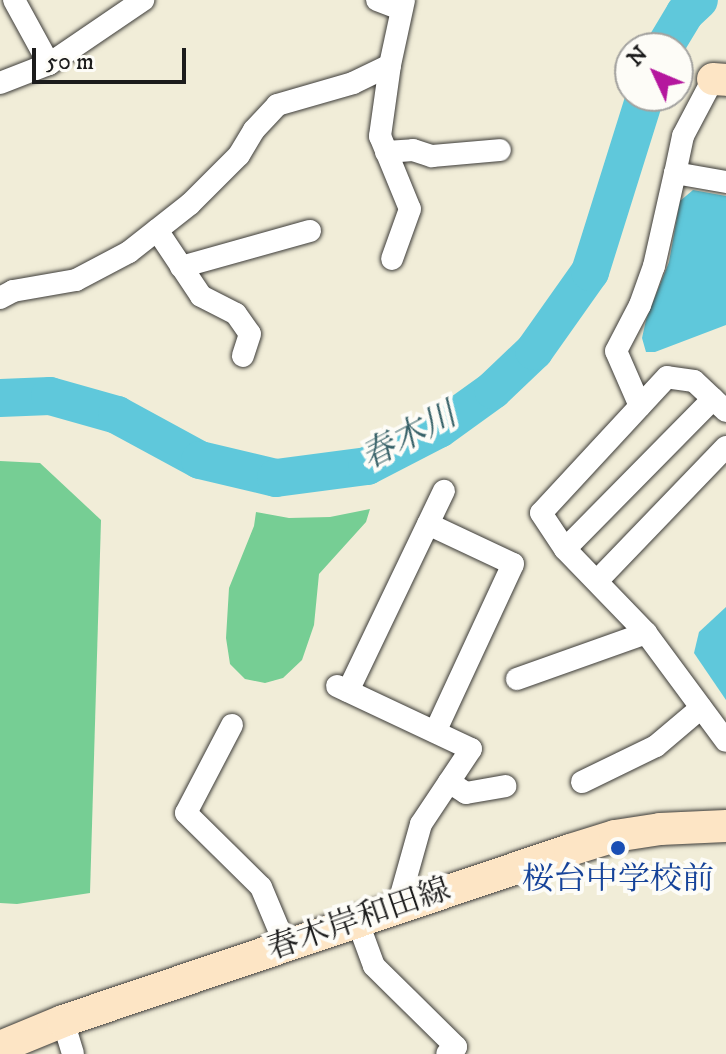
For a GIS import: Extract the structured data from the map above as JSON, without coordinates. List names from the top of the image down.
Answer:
{
  "streets": {
    "main road": ["春木岸和田線"]
  },
  "water": ["春木川"],
  "places": ["桜台中学校前"],
  "scale_bar": "50 m",
  "north": "top left"
}
